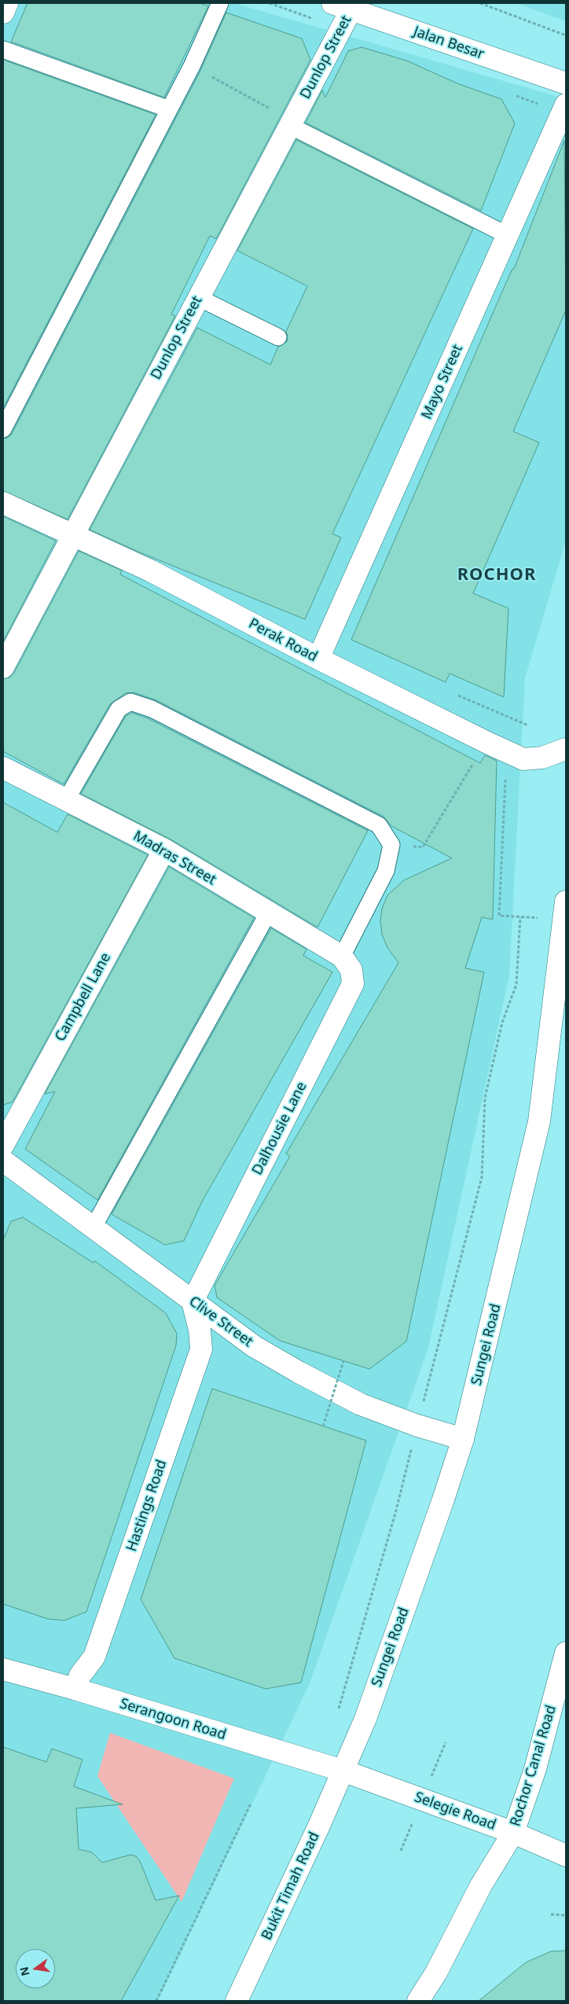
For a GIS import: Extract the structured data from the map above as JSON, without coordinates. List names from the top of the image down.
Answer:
{
  "streets": {
    "main road": [
      "Jalan Besar",
      "Dunlop Street",
      "Mayo Street",
      "Perak Road",
      "Madras Street",
      "Campbell Lane",
      "Dalhousie Lane",
      "Clive Street",
      "Sungei Road",
      "Hastings Road",
      "Serangoon Road",
      "Rochor Canal Road",
      "Selegie Road",
      "Bukit Timah Road"
    ]
  },
  "crossings": [
    ["Jalan Besar", "Dunlop Street"],
    ["Dunlop Street", "Perak Road"],
    ["Mayo Street", "Perak Road"],
    ["Madras Street", "Campbell Lane"],
    ["Madras Street", "Dalhousie Lane"],
    ["Dalhousie Lane", "Clive Street"],
    ["Dalhousie Lane", "Hastings Road"],
    ["Clive Street", "Sungei Road"],
    ["Clive Street", "Hastings Road"],
    ["Sungei Road", "Serangoon Road"],
    ["Sungei Road", "Selegie Road"],
    ["Sungei Road", "Bukit Timah Road"],
    ["Hastings Road", "Serangoon Road"],
    ["Serangoon Road", "Selegie Road"],
    ["Serangoon Road", "Bukit Timah Road"],
    ["Rochor Canal Road", "Selegie Road"],
    ["Selegie Road", "Bukit Timah Road"]
  ],
  "districts": ["ROCHOR"],
  "north": "left"
}
